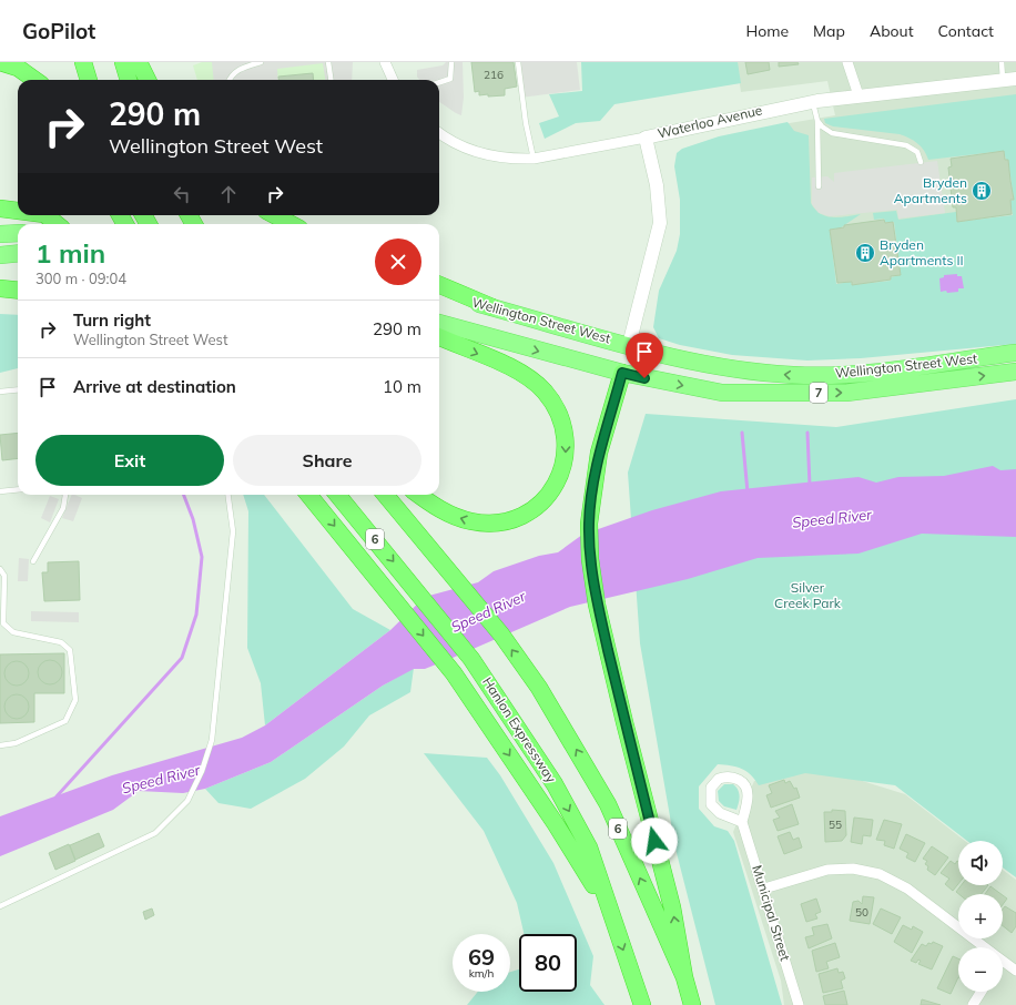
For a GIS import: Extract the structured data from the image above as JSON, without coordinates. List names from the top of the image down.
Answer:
{
  "streets": {
    "highway": ["6", "Hanlon Expressway"],
    "main road": ["Waterloo Avenue", "Wellington Street West", "7"],
    "street": ["Municipal Street"]
  },
  "crossings": [
    ["Waterloo Avenue", "Wellington Street West"]
  ],
  "water": ["Speed River"],
  "parks": ["Silver Creek Park"],
  "places": {
    "building": ["Bryden Apartments", "Bryden Apartments II"]
  },
  "house_numbers": ["216", "55", "50"],
  "page": {
    "header": "GoPilot",
    "nav": [
      "Home",
      "Map",
      "About",
      "Contact"
    ],
    "turn": ["290 m", "Wellington Street West"],
    "heading": ["1 min", "300 m · 09:04"],
    "list": [
      {
        "name": "Turn right",
        "note": "Wellington Street West",
        "value": "290 m"
      },
      {
        "name": "Arrive at destination",
        "value": "10 m"
      }
    ],
    "buttons": ["Exit", "Share"],
    "map_buttons": ["+", "−"],
    "speed": "69 km/h",
    "limit": "80"
  }
}
